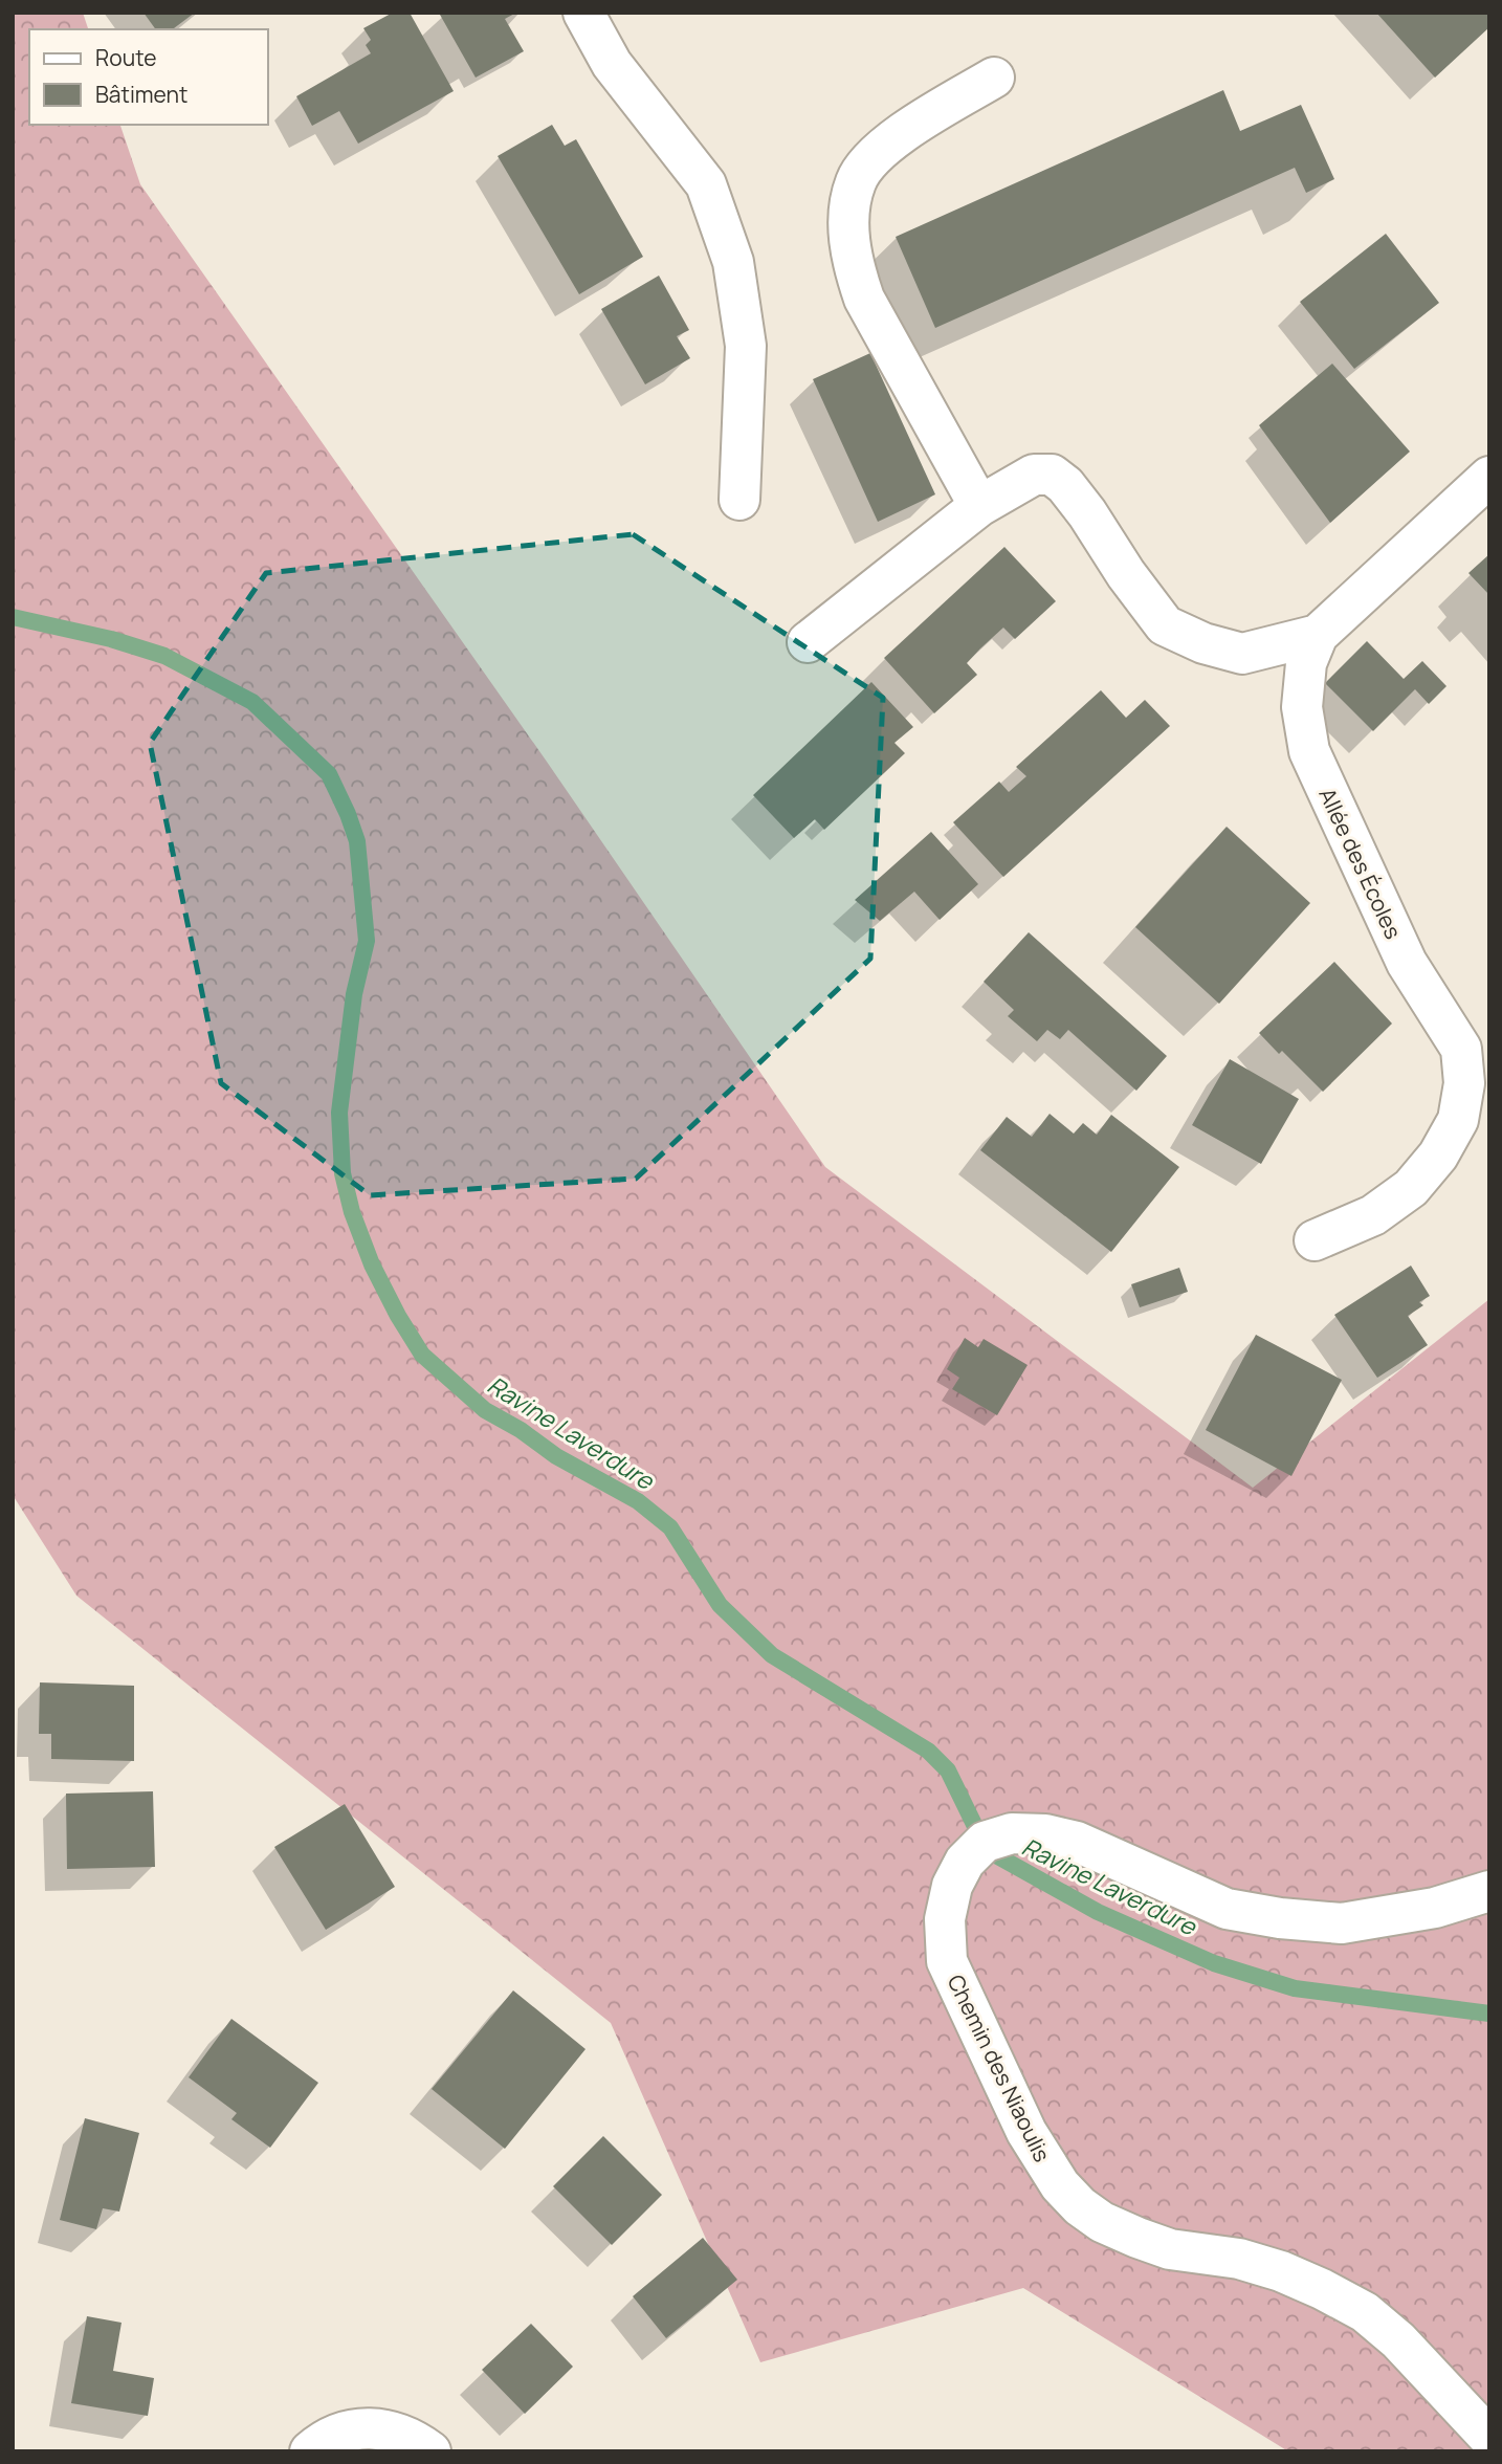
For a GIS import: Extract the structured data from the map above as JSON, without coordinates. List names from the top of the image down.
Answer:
{
  "streets": {
    "street": ["Allée des Écoles", "Chemin des Niaoulis"]
  },
  "water": ["Ravine Laverdure"],
  "legend": ["Route", "Bâtiment"]
}
